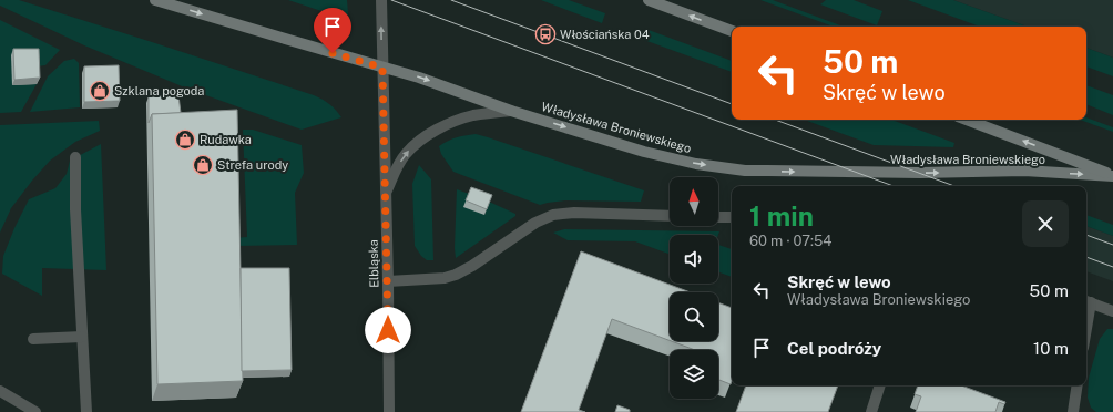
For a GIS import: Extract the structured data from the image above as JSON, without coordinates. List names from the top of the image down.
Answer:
{
  "streets": {
    "main road": ["Władysława Broniewskiego"],
    "street": ["Elbląska"]
  },
  "crossings": [
    ["Władysława Broniewskiego", "Elbląska"]
  ],
  "places": {
    "bus stop": ["Włościańska 04"],
    "shop": ["Szklana pogoda", "Rudawka", "Strefa urody"]
  },
  "north": "top",
  "page": {
    "turn": ["50 m", "Skręć w lewo"],
    "heading": ["1 min", "60 m · 07:54"],
    "list": [
      {
        "name": "Skręć w lewo",
        "note": "Władysława Broniewskiego",
        "value": "50 m"
      },
      {
        "name": "Cel podróży",
        "value": "10 m"
      }
    ]
  }
}
